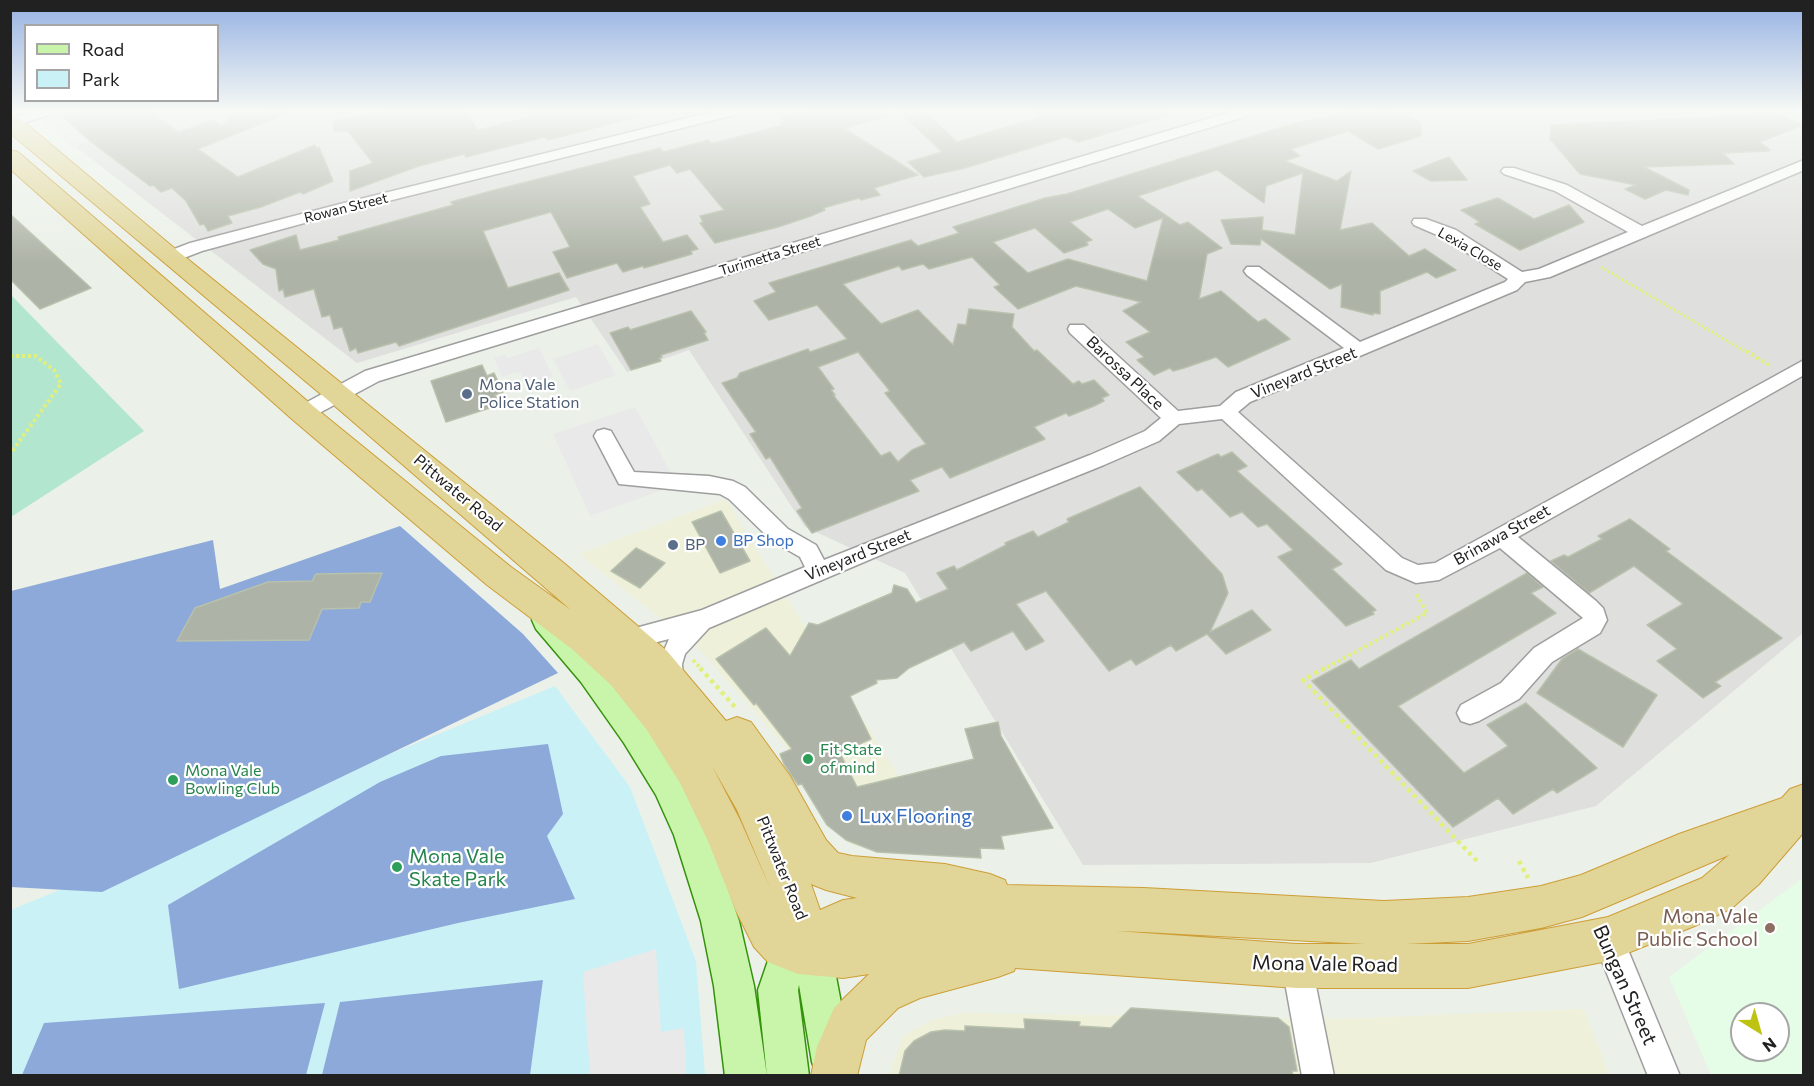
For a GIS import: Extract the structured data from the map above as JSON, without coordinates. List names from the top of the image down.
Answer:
{
  "streets": {
    "highway": ["Pittwater Road", "Mona Vale Road", "Bungan Street"],
    "street": [
      "Rowan Street",
      "Lexia Close",
      "Turimetta Street",
      "Barossa Place",
      "Vineyard Street",
      "Brinawa Street"
    ]
  },
  "crossings": [
    ["Rowan Street", "Pittwater Road"],
    ["Lexia Close", "Vineyard Street"],
    ["Turimetta Street", "Pittwater Road"],
    ["Barossa Place", "Vineyard Street"],
    ["Vineyard Street", "Pittwater Road"],
    ["Pittwater Road", "Mona Vale Road"],
    ["Mona Vale Road", "Bungan Street"]
  ],
  "places": [
    "Mona Vale Police Station",
    "BP Shop",
    "BP",
    "Fit State of mind",
    "Mona Vale Bowling Club",
    "Lux Flooring",
    "Mona Vale Skate Park",
    "Mona Vale Public School"
  ],
  "legend": ["Road", "Park"],
  "north": "bottom right"
}
